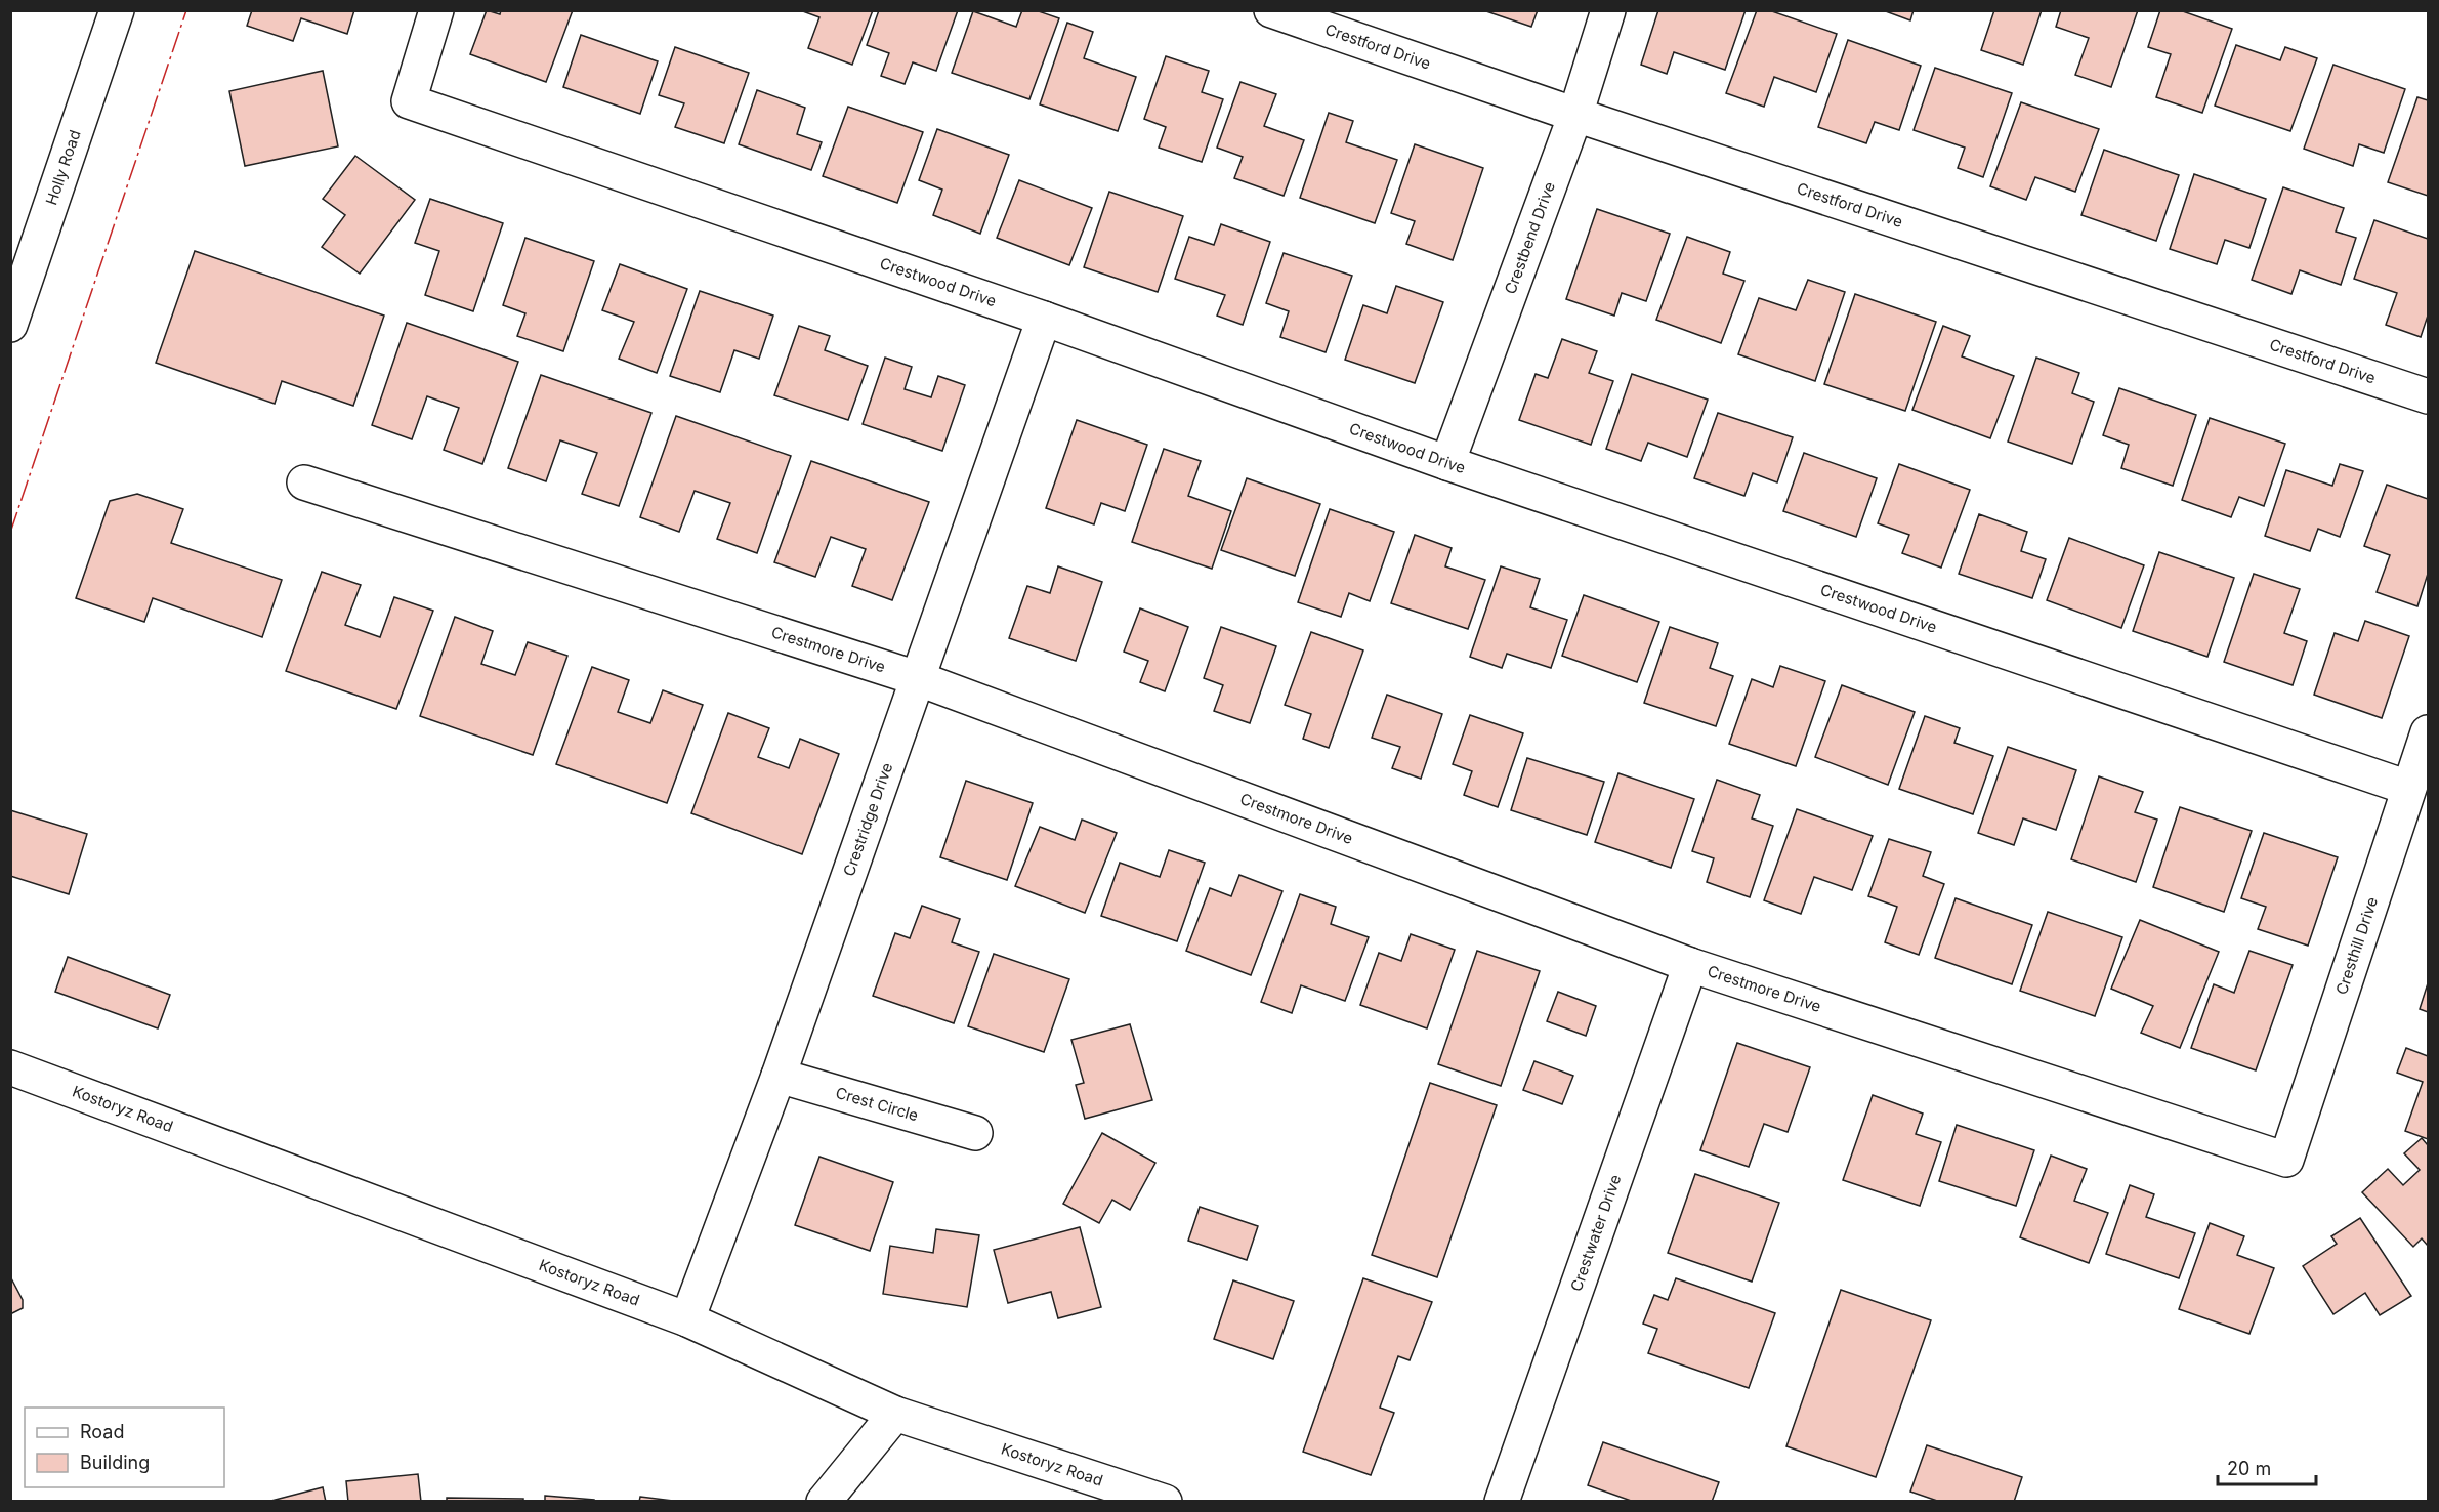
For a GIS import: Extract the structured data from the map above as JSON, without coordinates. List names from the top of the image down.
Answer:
{
  "streets": {
    "street": [
      "Crestford Drive",
      "Holly Road",
      "Crestbend Drive",
      "Crestwood Drive",
      "Crestmore Drive",
      "Crestridge Drive",
      "Cresthill Drive",
      "Crest Circle",
      "Kostoryz Road",
      "Crestwater Drive"
    ]
  },
  "crossings": [
    ["Crestford Drive", "Crestbend Drive"],
    ["Crestbend Drive", "Crestwood Drive"],
    ["Crestwood Drive", "Crestridge Drive"],
    ["Crestwood Drive", "Cresthill Drive"],
    ["Crestmore Drive", "Crestridge Drive"],
    ["Crestmore Drive", "Cresthill Drive"],
    ["Crestmore Drive", "Crestwater Drive"],
    ["Crestridge Drive", "Crest Circle"],
    ["Crestridge Drive", "Kostoryz Road"]
  ],
  "legend": ["Road", "Building"],
  "scale_bar": "20 m"
}
